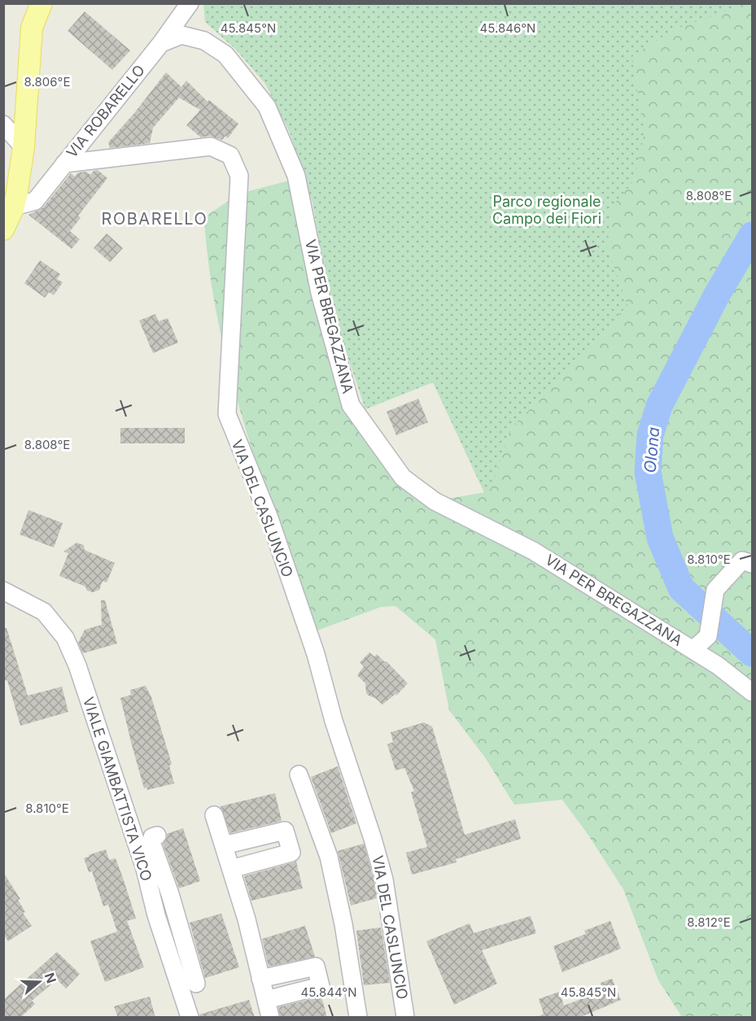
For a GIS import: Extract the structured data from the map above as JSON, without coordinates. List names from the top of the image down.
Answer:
{
  "streets": {
    "street": [
      "VIA ROBARELLO",
      "VIA PER BREGAZZANA",
      "VIA DEL CASLUNCIO",
      "VIALE GIAMBATTISTA VICO"
    ]
  },
  "crossings": [
    ["VIA ROBARELLO", "VIA PER BREGAZZANA"],
    ["VIA ROBARELLO", "VIA DEL CASLUNCIO"]
  ],
  "districts": ["ROBARELLO"],
  "water": ["Olona"],
  "parks": ["Parco regionale Campo dei Fiori"],
  "north": "right",
  "coordinates": [
    "45.846°N",
    "45.845°N",
    "8.806°E",
    "8.808°E",
    "8.810°E",
    "8.812°E",
    "45.844°N"
  ]
}
